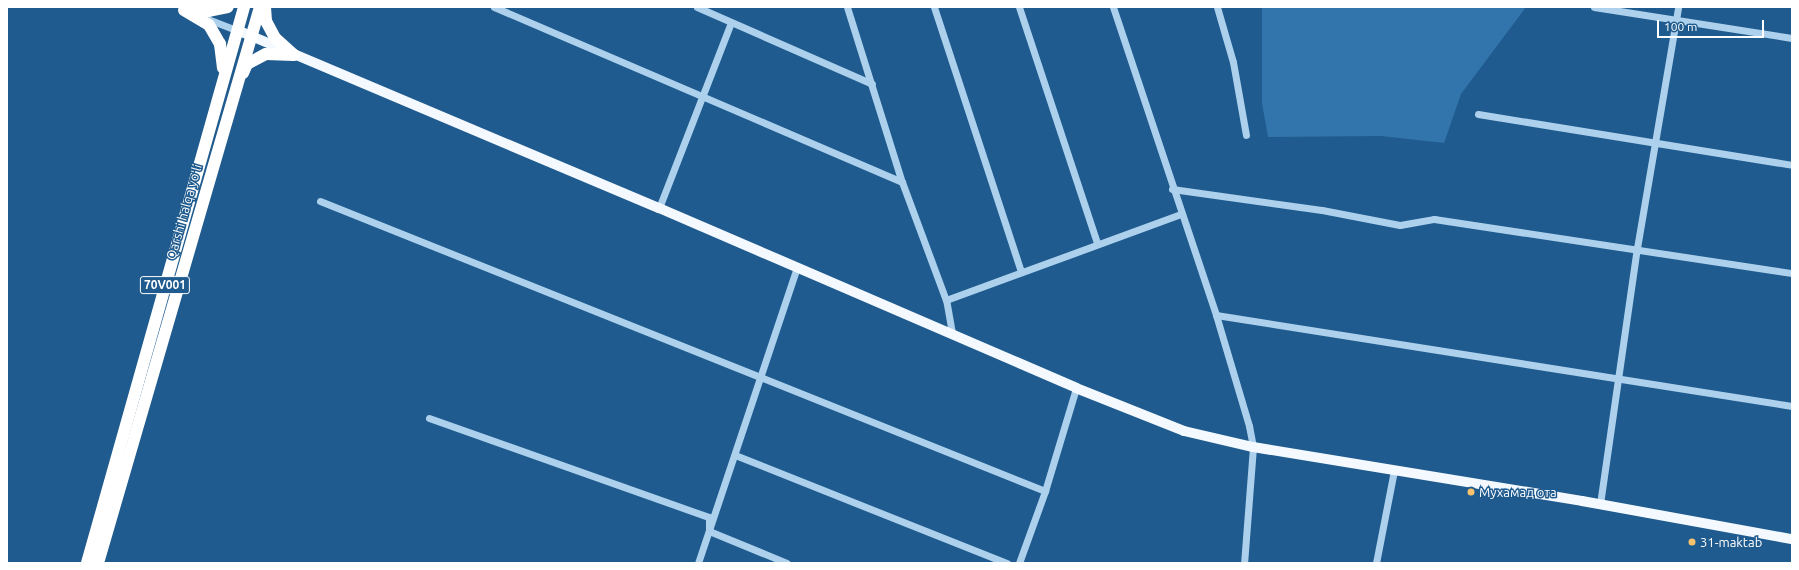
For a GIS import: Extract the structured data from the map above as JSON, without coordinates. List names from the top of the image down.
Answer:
{
  "streets": {
    "highway": ["Qarshi halqa yoʻli", "70V001"]
  },
  "places": ["Мухамад ота", "31-maktab"],
  "scale_bar": "100 m"
}
